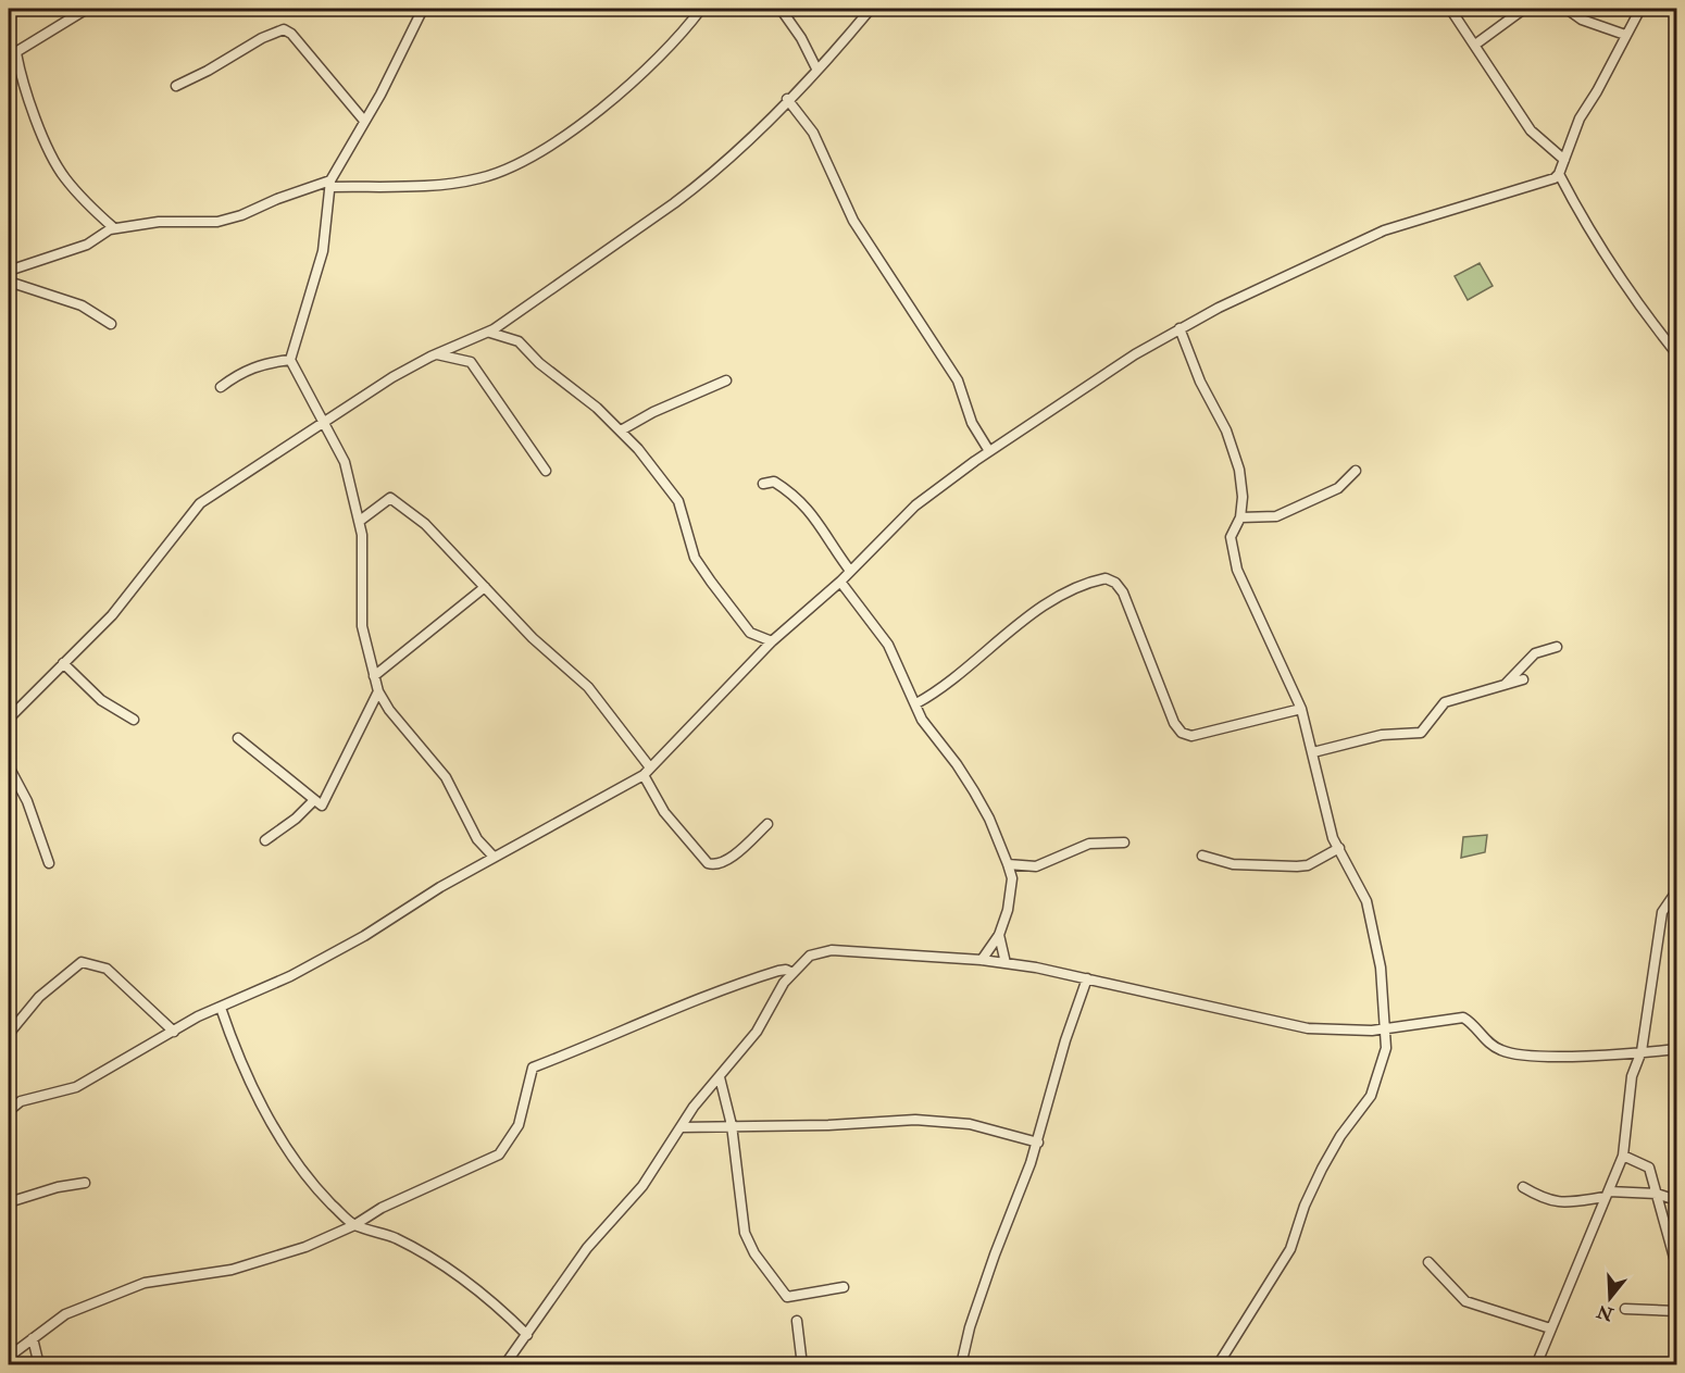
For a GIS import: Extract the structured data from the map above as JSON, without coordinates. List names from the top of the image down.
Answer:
{
  "north": "bottom"
}
